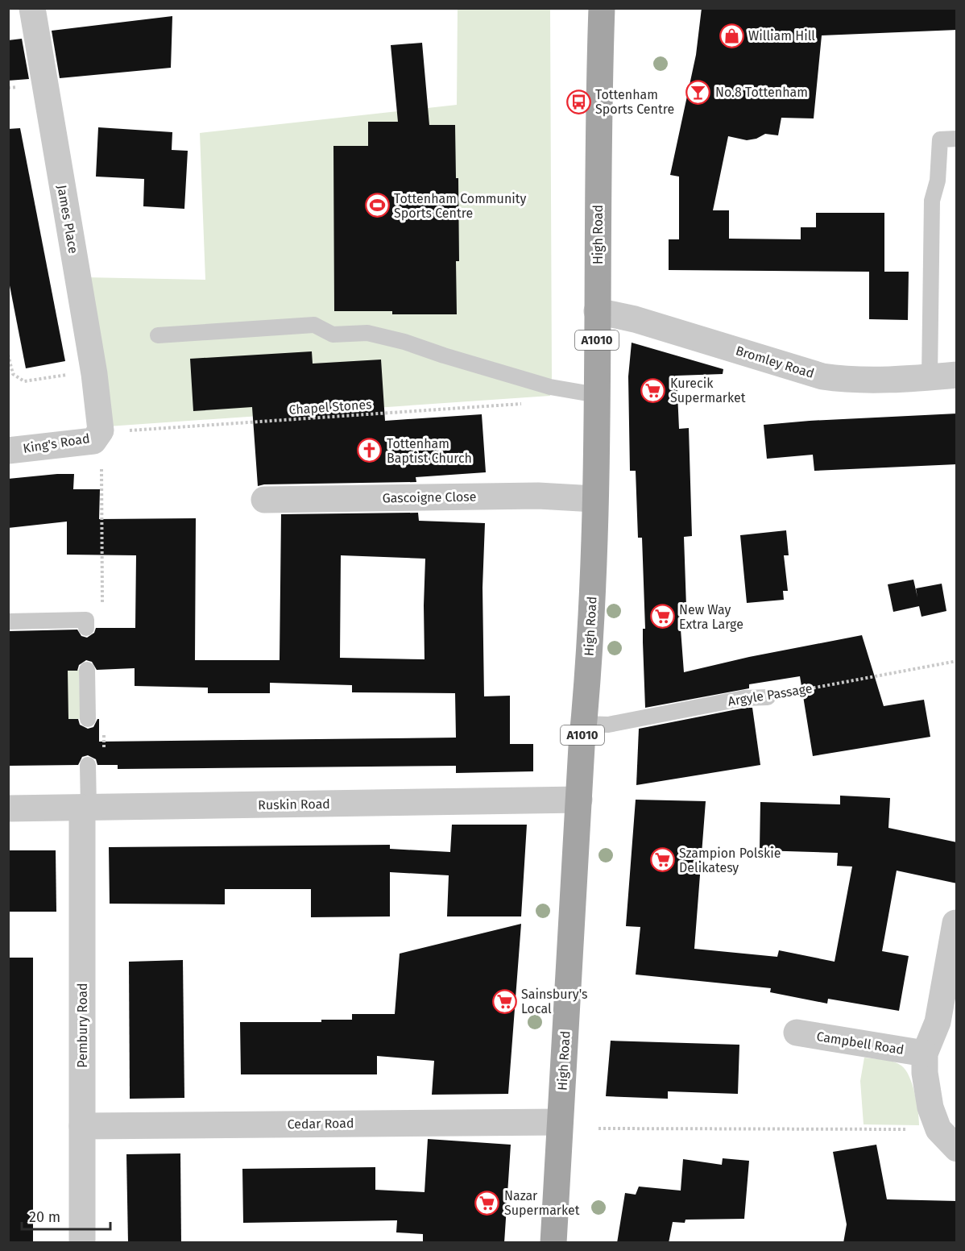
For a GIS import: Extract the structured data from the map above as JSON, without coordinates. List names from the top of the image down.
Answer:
{
  "streets": {
    "main road": ["High Road", "A1010"],
    "street": [
      "James Place",
      "Bromley Road",
      "King's Road",
      "Gascoigne Close",
      "Ruskin Road",
      "Pembury Road",
      "Campbell Road",
      "Cedar Road"
    ],
    "lane": ["Argyle Passage"],
    "path": ["Chapel Stones"]
  },
  "crossings": [
    ["James Place", "Chapel Stones"],
    ["James Place", "King's Road"],
    ["High Road", "Bromley Road"],
    ["High Road", "Gascoigne Close"],
    ["High Road", "Argyle Passage"],
    ["High Road", "Ruskin Road"],
    ["High Road", "Cedar Road"],
    ["Chapel Stones", "King's Road"],
    ["Ruskin Road", "Pembury Road"],
    ["Pembury Road", "Cedar Road"]
  ],
  "places": {
    "shop": ["William Hill"],
    "bar": ["No.8 Tottenham"],
    "bus stop": ["Tottenham Sports Centre"],
    "sports": ["Tottenham Community Sports Centre"],
    "supermarket": [
      "Kurecik Supermarket",
      "New Way Extra Large",
      "Szampion Polskie Delikatesy",
      "Sainsbury's Local",
      "Nazar Supermarket"
    ],
    "church": ["Tottenham Baptist Church"]
  },
  "scale_bar": "20 m"
}
